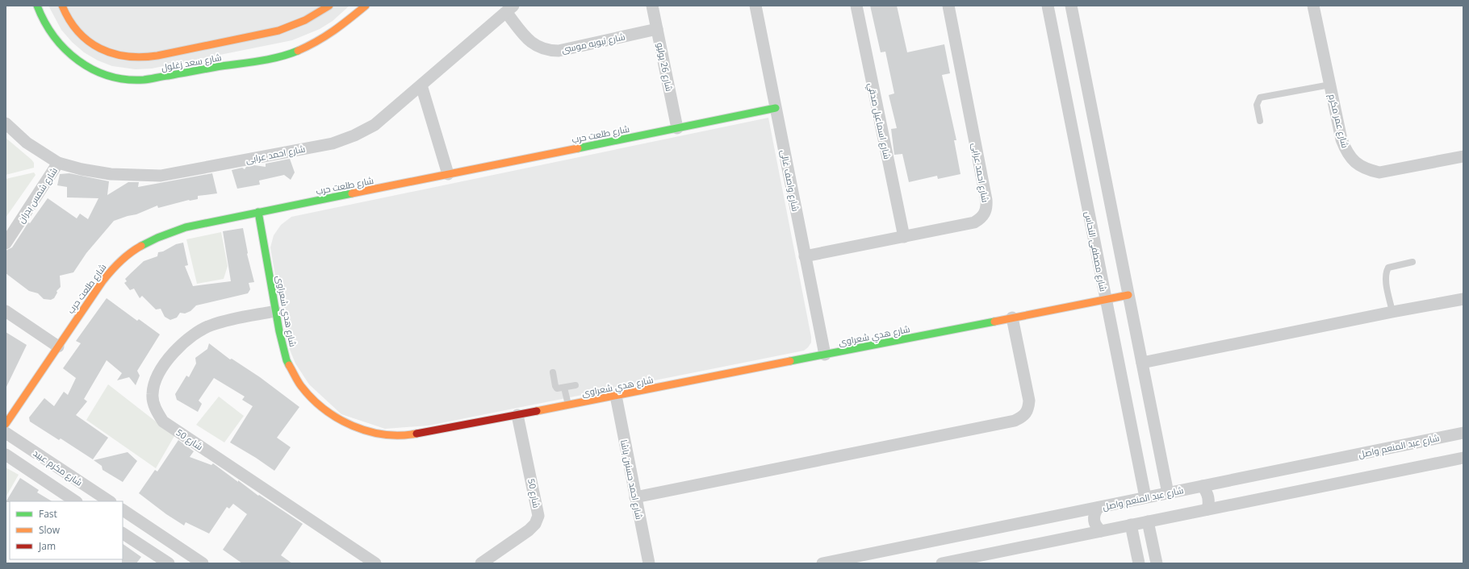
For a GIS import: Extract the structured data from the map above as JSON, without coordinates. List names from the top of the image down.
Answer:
{
  "streets": {
    "street": [
      "شارع نبويه موسى",
      "شارع سعد زغلول",
      "شارع 26 يوليو",
      "شارع اسماعيل صدقي",
      "شارع عمر مكرم",
      "شارع طلعت حرب",
      "شارع احمد عرابى",
      "شارع واصف غالى",
      "شارع شمس بدران",
      "شارع مصطفى النحاس",
      "شارع هدي شعراوى",
      "شارع 50",
      "شارع عبد المنعم واصل",
      "شارع مكرم عبيد",
      "شارع احمد حسنين باشا"
    ]
  },
  "crossings": [
    ["شارع نبويه موسى", "شارع 26 يوليو"],
    ["شارع نبويه موسى", "شارع احمد عرابى"],
    ["شارع 26 يوليو", "شارع طلعت حرب"],
    ["شارع اسماعيل صدقي", "شارع احمد عرابى"],
    ["شارع طلعت حرب", "شارع واصف غالى"],
    ["شارع طلعت حرب", "شارع هدي شعراوى"],
    ["شارع احمد عرابى", "شارع واصف غالى"],
    ["شارع احمد عرابى", "شارع شمس بدران"],
    ["شارع واصف غالى", "شارع هدي شعراوى"],
    ["شارع مصطفى النحاس", "شارع هدي شعراوى"],
    ["شارع مصطفى النحاس", "شارع عبد المنعم واصل"],
    ["شارع هدي شعراوى", "شارع 50"],
    ["شارع هدي شعراوى", "شارع احمد حسنين باشا"]
  ],
  "legend": ["Fast", "Slow", "Jam"]
}
